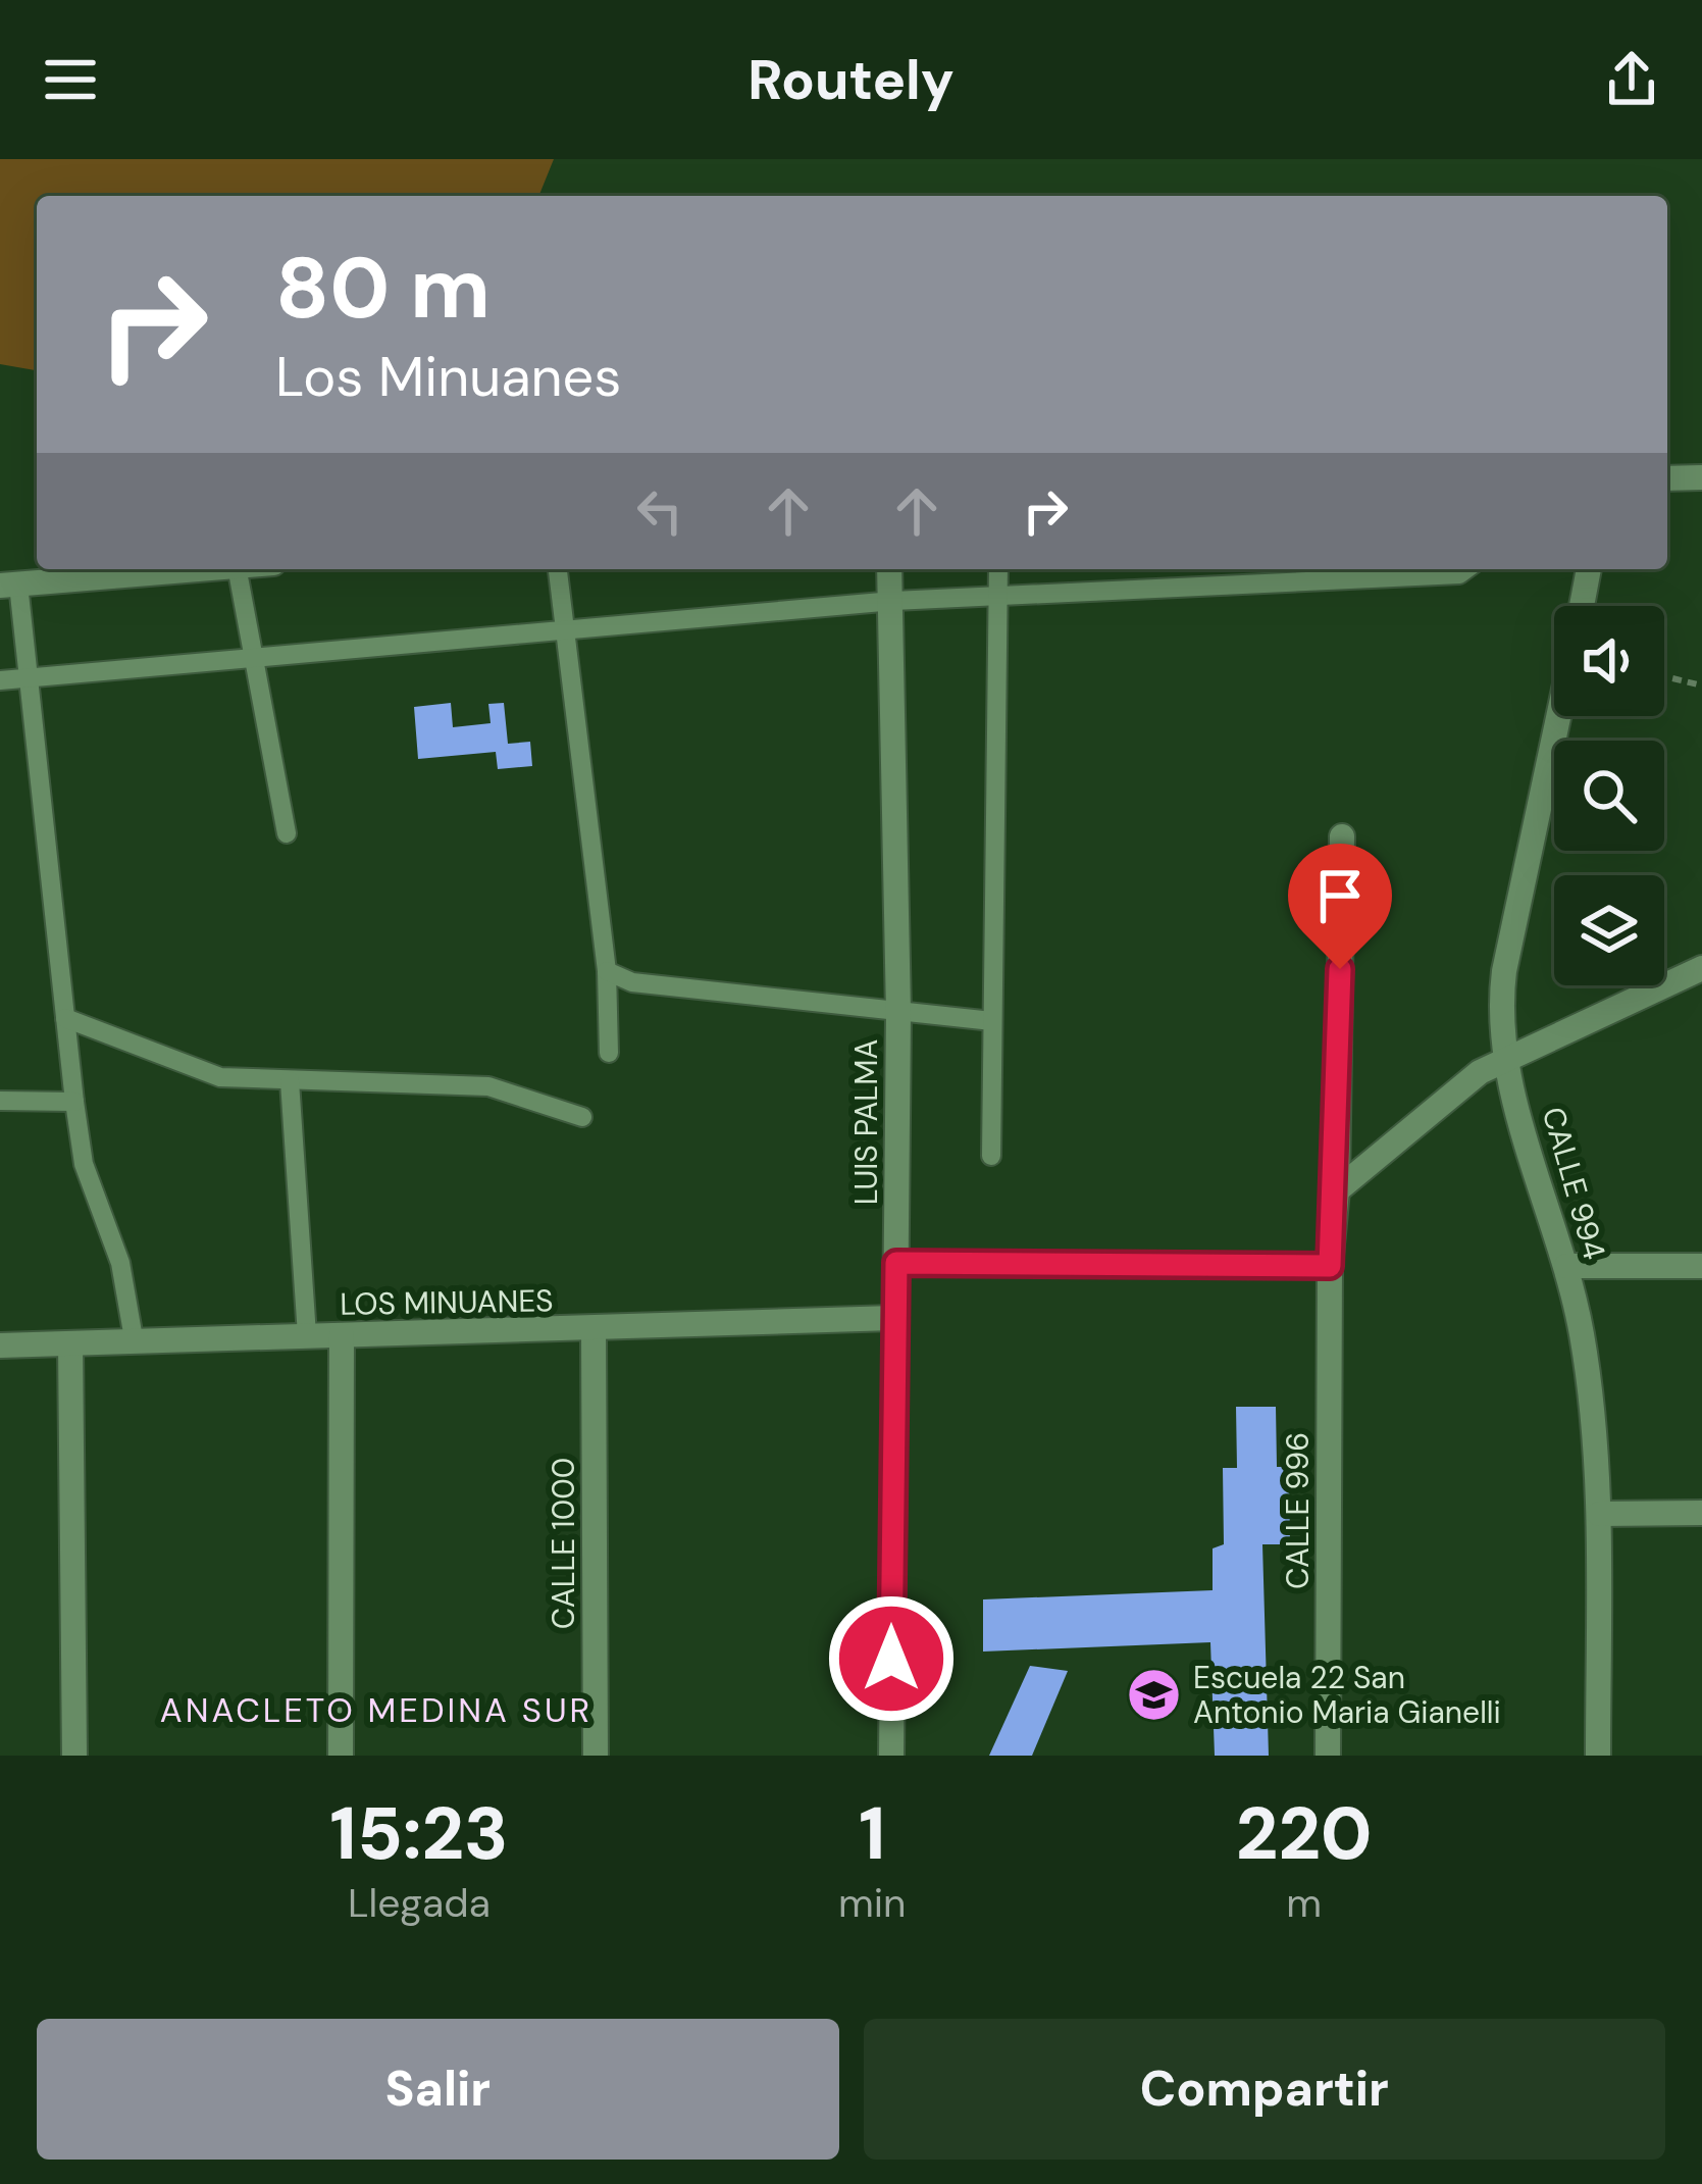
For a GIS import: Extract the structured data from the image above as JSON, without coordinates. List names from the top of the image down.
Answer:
{
  "streets": {
    "street": [
      "LUIS PALMA",
      "CALLE 994",
      "LOS MINUANES",
      "CALLE 996",
      "CALLE 1000"
    ]
  },
  "crossings": [
    ["LUIS PALMA", "LOS MINUANES"],
    ["LOS MINUANES", "CALLE 1000"]
  ],
  "districts": ["ANACLETO MEDINA SUR"],
  "places": {
    "school or university": ["Escuela 22 San Antonio Maria Gianelli"]
  },
  "page": {
    "header": "Routely",
    "turn": ["80 m", "Los Minuanes"],
    "eta": [
      "15:23",
      "Llegada",
      "1",
      "min",
      "220",
      "m"
    ],
    "buttons": ["Salir", "Compartir"]
  }
}
